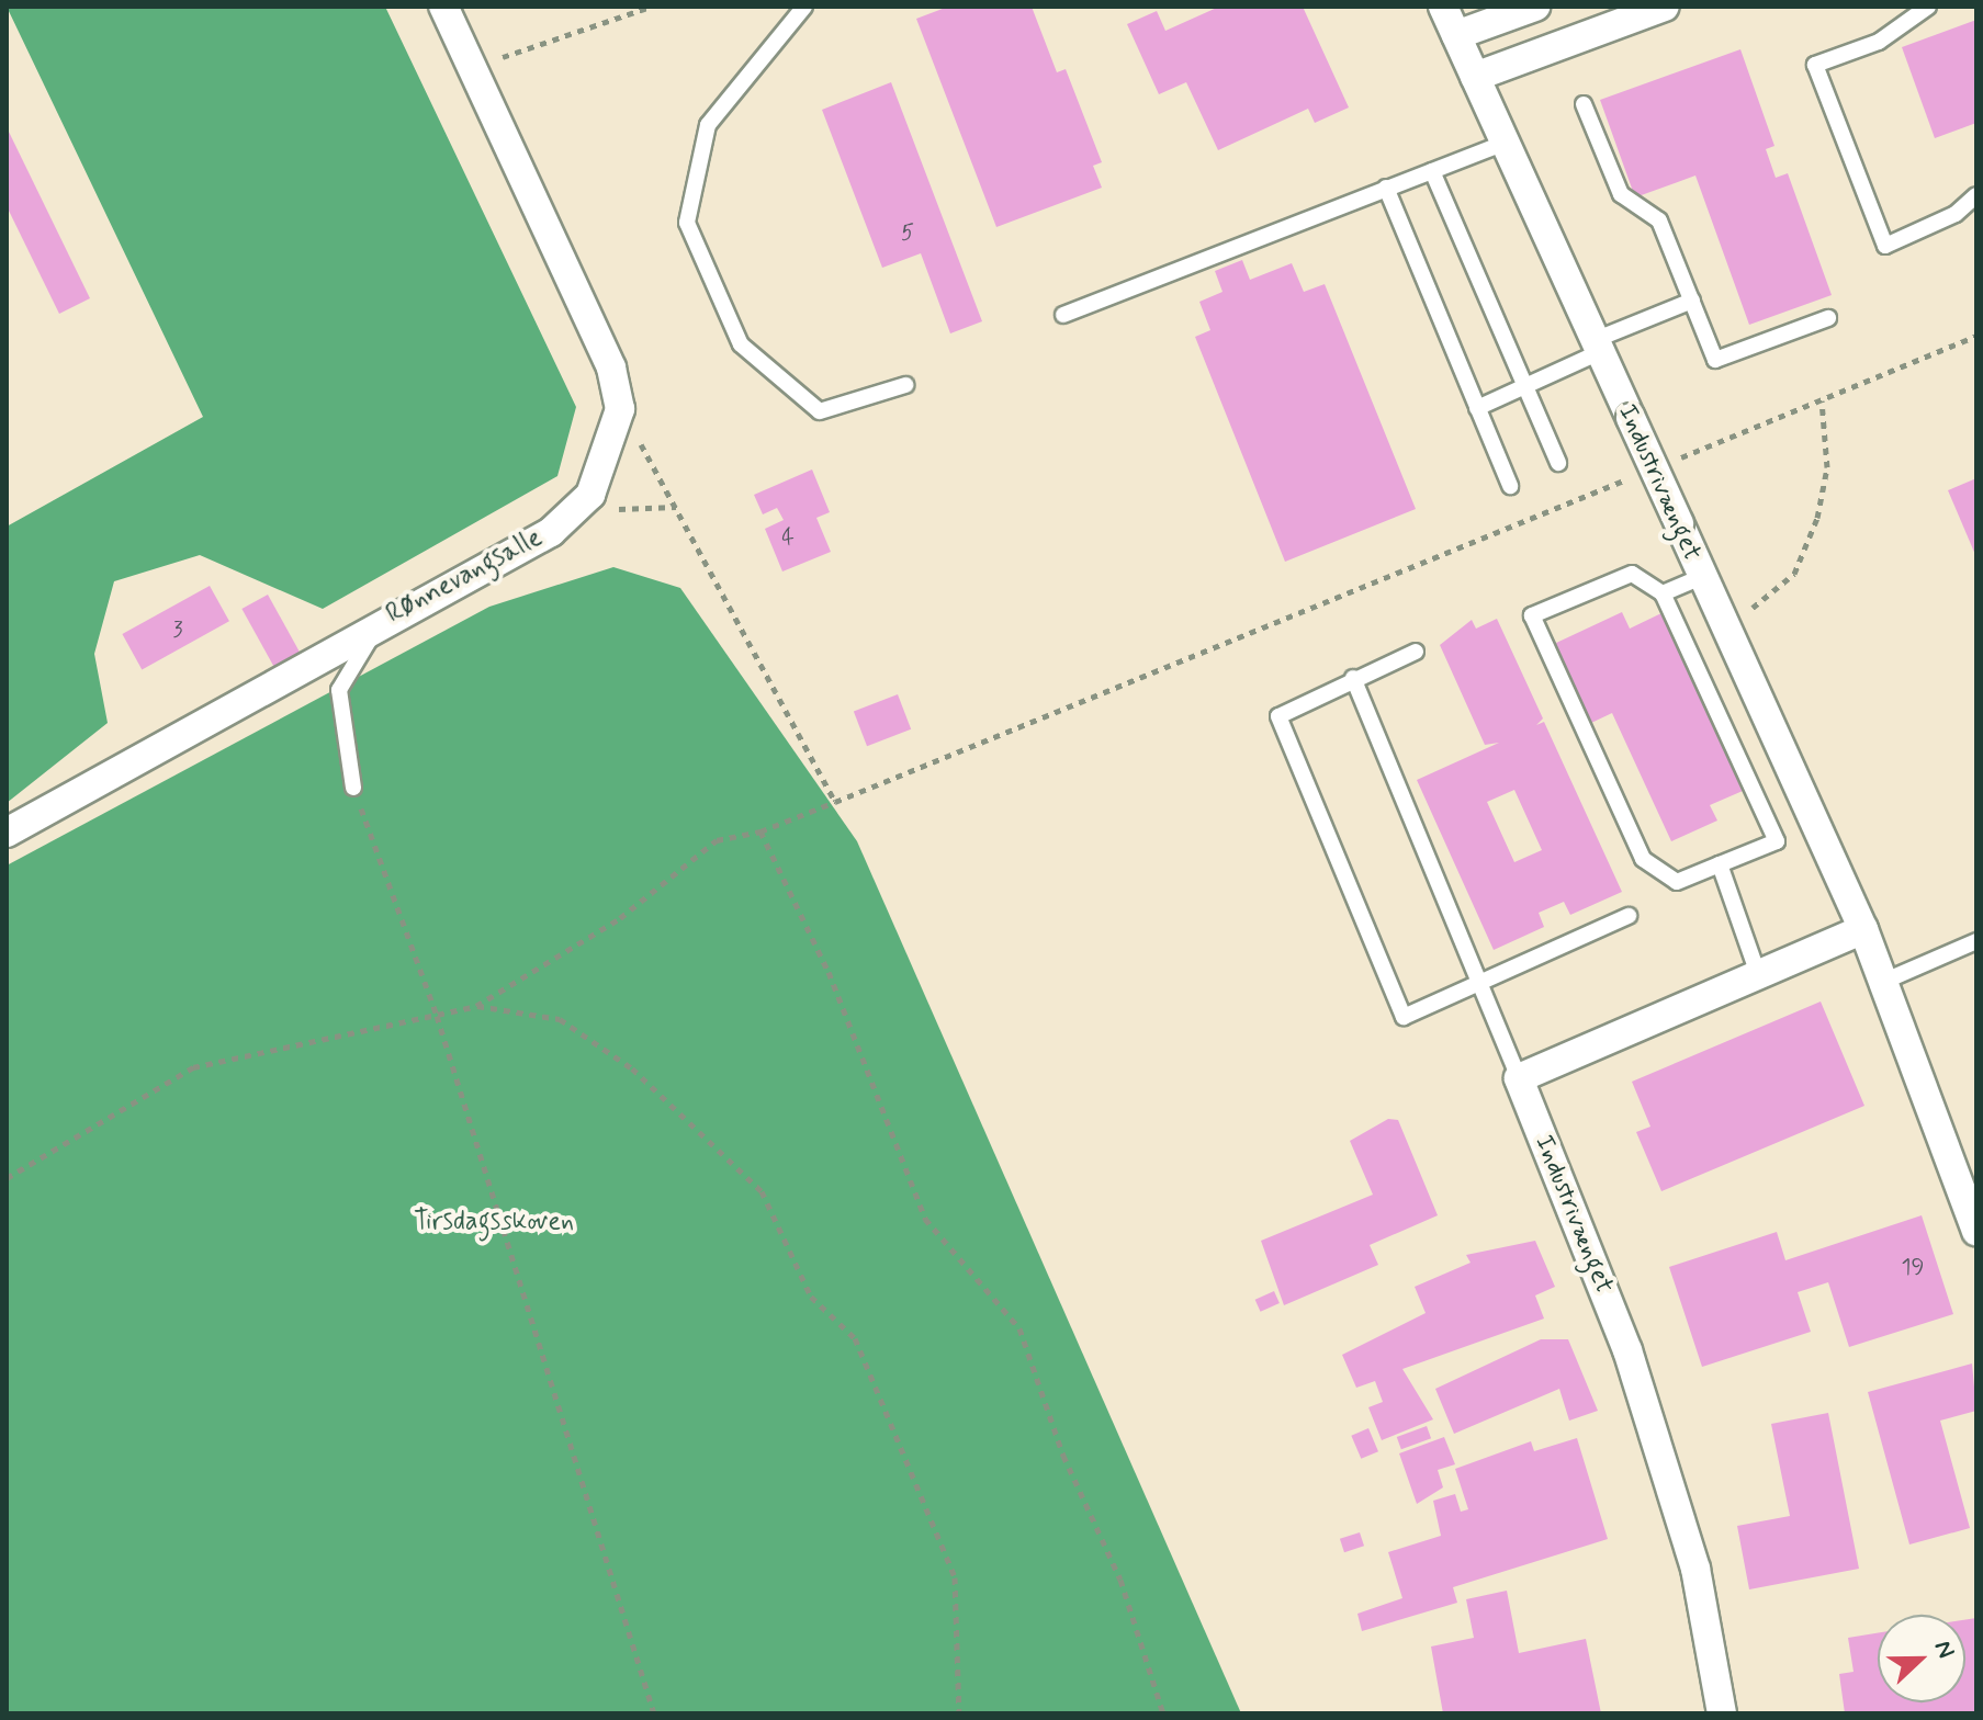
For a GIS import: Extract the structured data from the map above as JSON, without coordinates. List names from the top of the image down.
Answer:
{
  "streets": {
    "street": ["Industrivænget", "Rønnevangsalle"]
  },
  "parks": ["Tirsdagsskoven"],
  "house_numbers": [
    "5",
    "4",
    "3",
    "19"
  ],
  "north": "right"
}
